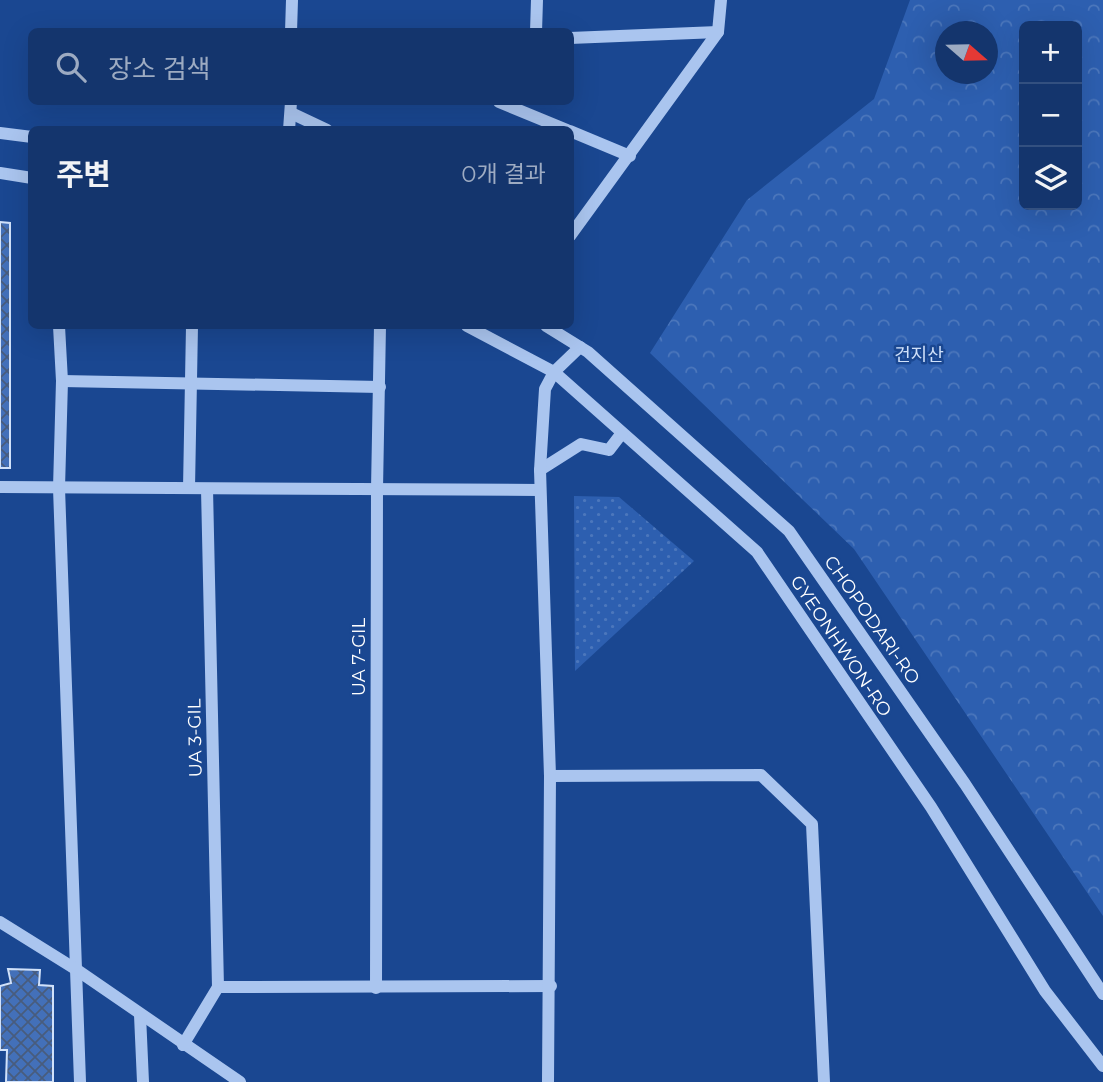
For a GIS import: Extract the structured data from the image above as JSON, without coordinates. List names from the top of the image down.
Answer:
{
  "streets": {
    "street": [
      "CHOPODARI-RO",
      "GYEONHWON-RO",
      "UA 7-GIL",
      "UA 3-GIL"
    ]
  },
  "parks": ["건지산"],
  "north": "right",
  "page": {
    "map_buttons": ["+", "−"],
    "search": "장소 검색",
    "heading": ["주변", "0개 결과"]
  }
}
